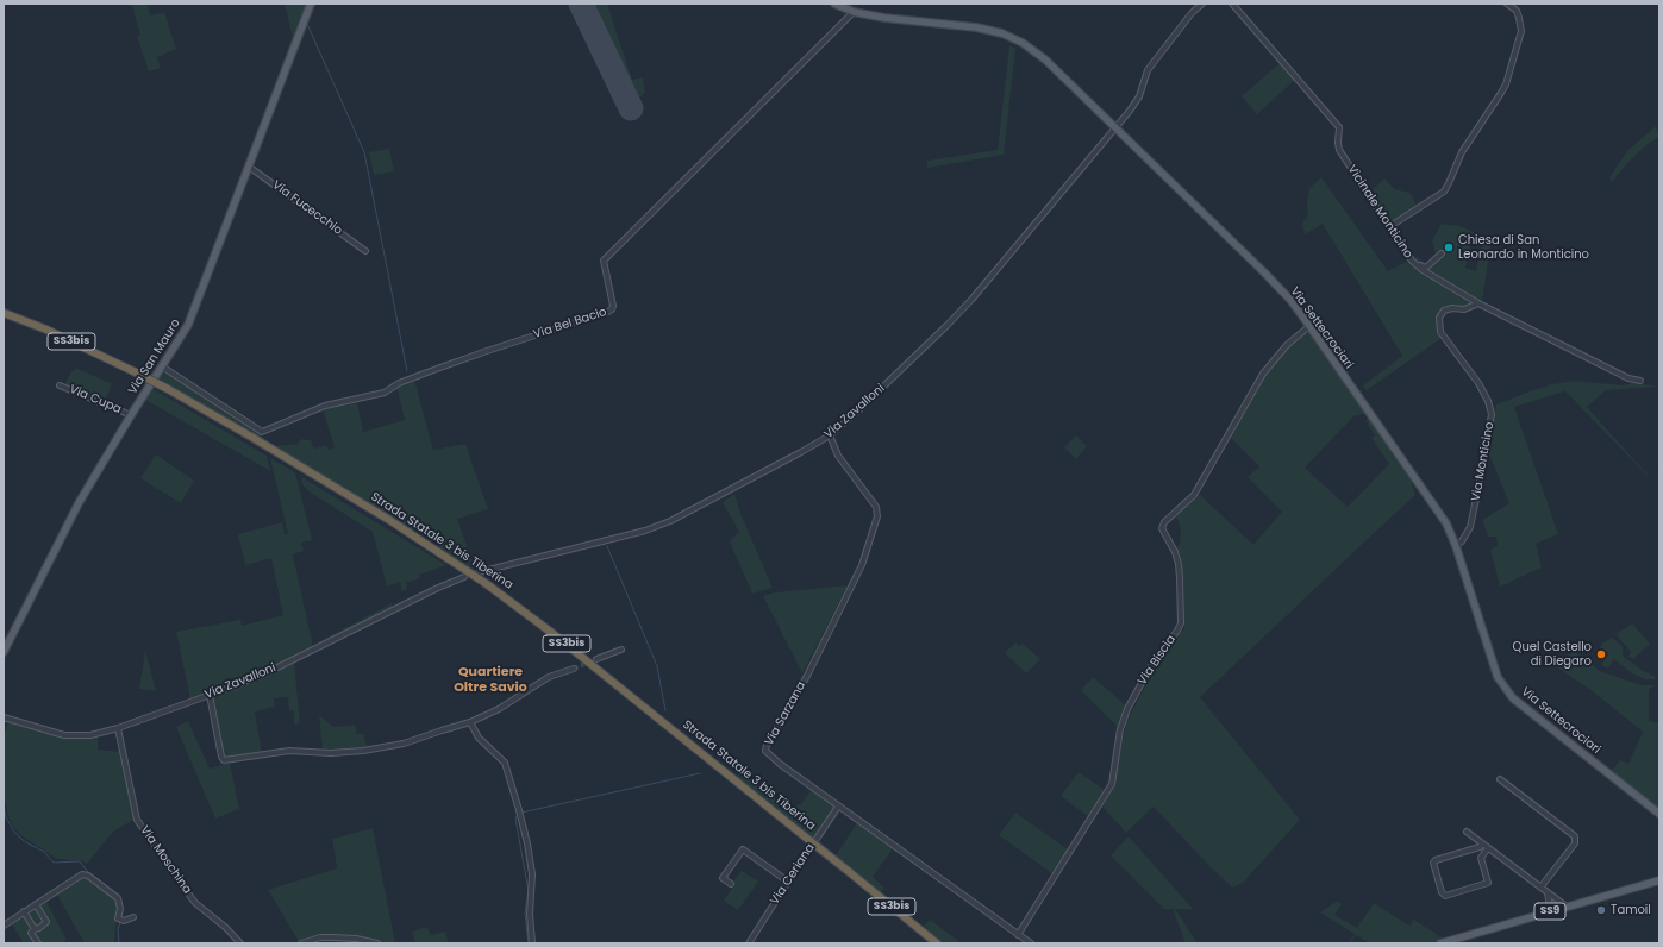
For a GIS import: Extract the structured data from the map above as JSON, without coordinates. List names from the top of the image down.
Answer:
{
  "streets": {
    "highway": ["SS3bis", "Strada Statale 3 bis Tiberina"],
    "main road": ["Via Settecrociari", "Via San Mauro", "SS9"],
    "street": [
      "Via Fucecchio",
      "Vicinale Monticino",
      "Via Bel Bacio",
      "Via Cupa",
      "Via Zavalloni",
      "Via Monticino",
      "Via Biscia",
      "Via Sarzana",
      "Via Moschina",
      "Via Ceriana"
    ]
  },
  "crossings": [
    ["Via Fucecchio", "Via San Mauro"],
    ["Vicinale Monticino", "Via Monticino"],
    ["Via Bel Bacio", "Via Settecrociari"],
    ["Via Bel Bacio", "Via San Mauro"],
    ["Via Settecrociari", "Via Zavalloni"],
    ["Via Settecrociari", "Via Monticino"],
    ["Via Settecrociari", "Via Biscia"],
    ["Via San Mauro", "Via Cupa"],
    ["Via Zavalloni", "Via Sarzana"],
    ["Via Zavalloni", "Via Moschina"],
    ["Via Biscia", "Via Sarzana"],
    ["Via Sarzana", "Via Ceriana"]
  ],
  "districts": ["Quartiere Oltre Savio"],
  "places": ["Chiesa di San Leonardo in Monticino", "Quel Castello di Diegaro", "Tamoil"]
}
